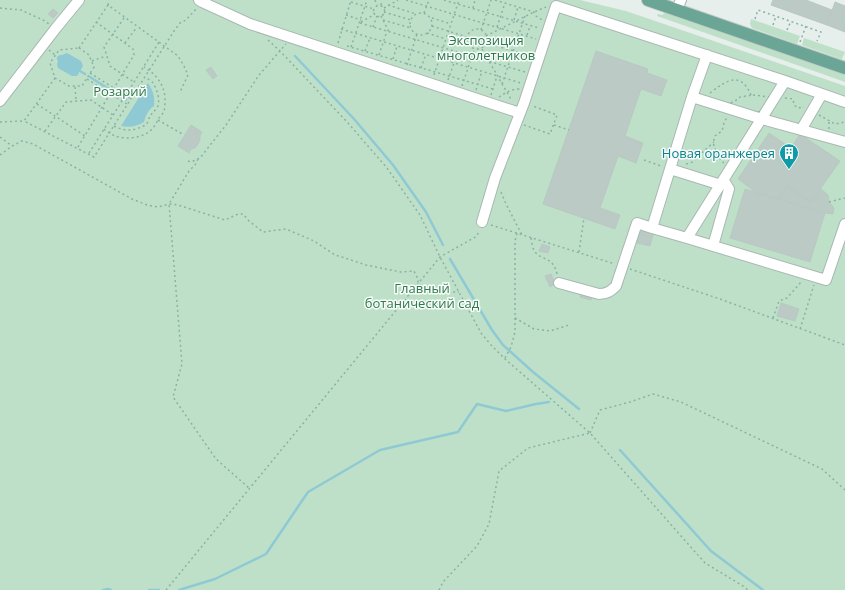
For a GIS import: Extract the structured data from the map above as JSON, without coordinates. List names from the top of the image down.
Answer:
{
  "parks": ["Экспозиция многолетников", "Розарий", "Главный ботанический сад"],
  "places": {
    "building": ["Новая оранжерея"]
  }
}
